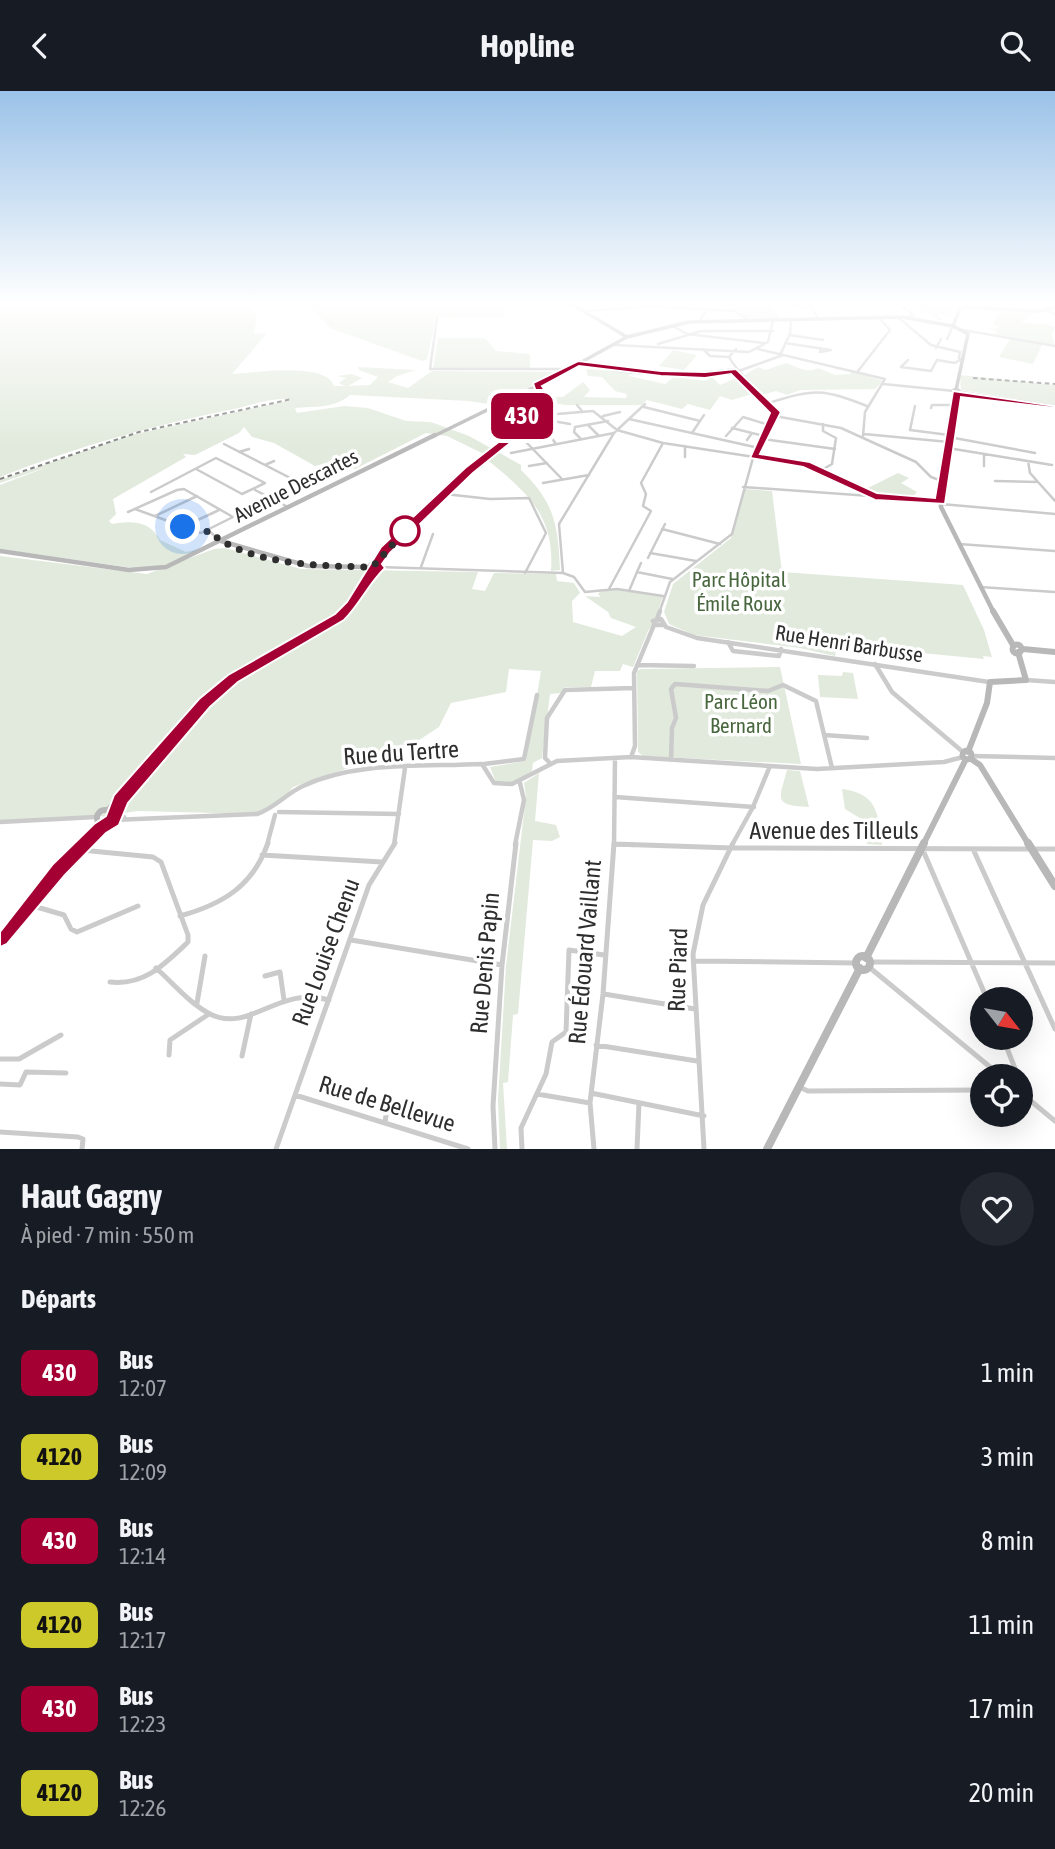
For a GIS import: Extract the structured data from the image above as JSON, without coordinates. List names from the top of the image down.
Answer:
{
  "streets": {
    "main road": ["Avenue Descartes"],
    "street": [
      "Rue Henri Barbusse",
      "Rue du Tertre",
      "Avenue des Tilleuls",
      "Rue Louise Chenu",
      "Rue Édouard Vaillant",
      "Rue Denis Papin",
      "Rue Piard",
      "Rue de Bellevue"
    ]
  },
  "crossings": [
    ["Rue du Tertre", "Rue Louise Chenu"],
    ["Rue du Tertre", "Rue Denis Papin"],
    ["Avenue des Tilleuls", "Rue Édouard Vaillant"],
    ["Avenue des Tilleuls", "Rue Piard"],
    ["Rue Louise Chenu", "Rue de Bellevue"]
  ],
  "parks": ["Parc Hôpital Émile Roux", "Parc Léon Bernard"],
  "lines": ["bus line 430"],
  "north": "bottom right",
  "page": {
    "header": "Hopline",
    "on_map": "430",
    "heading": [
      ["Haut Gagny", "À pied · 7 min · 550 m"],
      "Départs"
    ],
    "list": [
      {
        "mark": "430",
        "name": "Bus",
        "note": "12:07",
        "value": "1 min"
      },
      {
        "mark": "4120",
        "name": "Bus",
        "note": "12:09",
        "value": "3 min"
      },
      {
        "mark": "430",
        "name": "Bus",
        "note": "12:14",
        "value": "8 min"
      },
      {
        "mark": "4120",
        "name": "Bus",
        "note": "12:17",
        "value": "11 min"
      },
      {
        "mark": "430",
        "name": "Bus",
        "note": "12:23",
        "value": "17 min"
      },
      {
        "mark": "4120",
        "name": "Bus",
        "note": "12:26",
        "value": "20 min"
      }
    ]
  }
}
